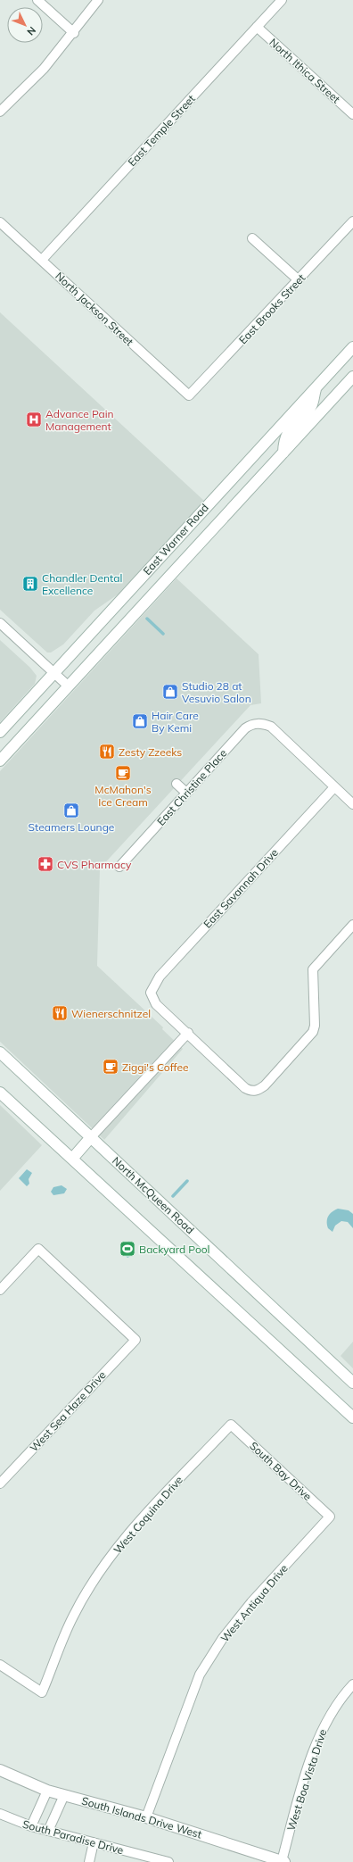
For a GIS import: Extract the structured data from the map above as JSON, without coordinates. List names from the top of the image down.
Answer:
{
  "streets": {
    "main road": ["East Warner Road", "North McQueen Road", "South Islands Drive West"],
    "street": [
      "North Ithica Street",
      "East Temple Street",
      "North Jackson Street",
      "East Brooks Street",
      "East Christine Place",
      "East Savannah Drive",
      "West Sea Haze Drive",
      "South Bay Drive",
      "West Coquina Drive",
      "West Antiqua Drive",
      "West Boa Vista Drive",
      "South Paradise Drive"
    ]
  },
  "crossings": [
    ["North Ithica Street", "East Temple Street"],
    ["East Temple Street", "North Jackson Street"],
    ["North Jackson Street", "East Brooks Street"],
    ["East Christine Place", "East Savannah Drive"],
    ["South Bay Drive", "West Coquina Drive"],
    ["South Bay Drive", "West Antiqua Drive"],
    ["West Antiqua Drive", "South Islands Drive West"],
    ["West Boa Vista Drive", "South Islands Drive West"]
  ],
  "places": {
    "hospital": ["Advance Pain Management"],
    "building": ["Chandler Dental Excellence"],
    "shop": ["Studio 28 at Vesuvio Salon", "Hair Care By Kemi", "Steamers Lounge"],
    "restaurant": ["Zesty Zzeeks", "Wienerschnitzel"],
    "cafe": ["McMahon's Ice Cream", "Ziggi's Coffee"],
    "pharmacy": ["CVS Pharmacy"],
    "sports": ["Backyard Pool"]
  },
  "north": "bottom right"
}
